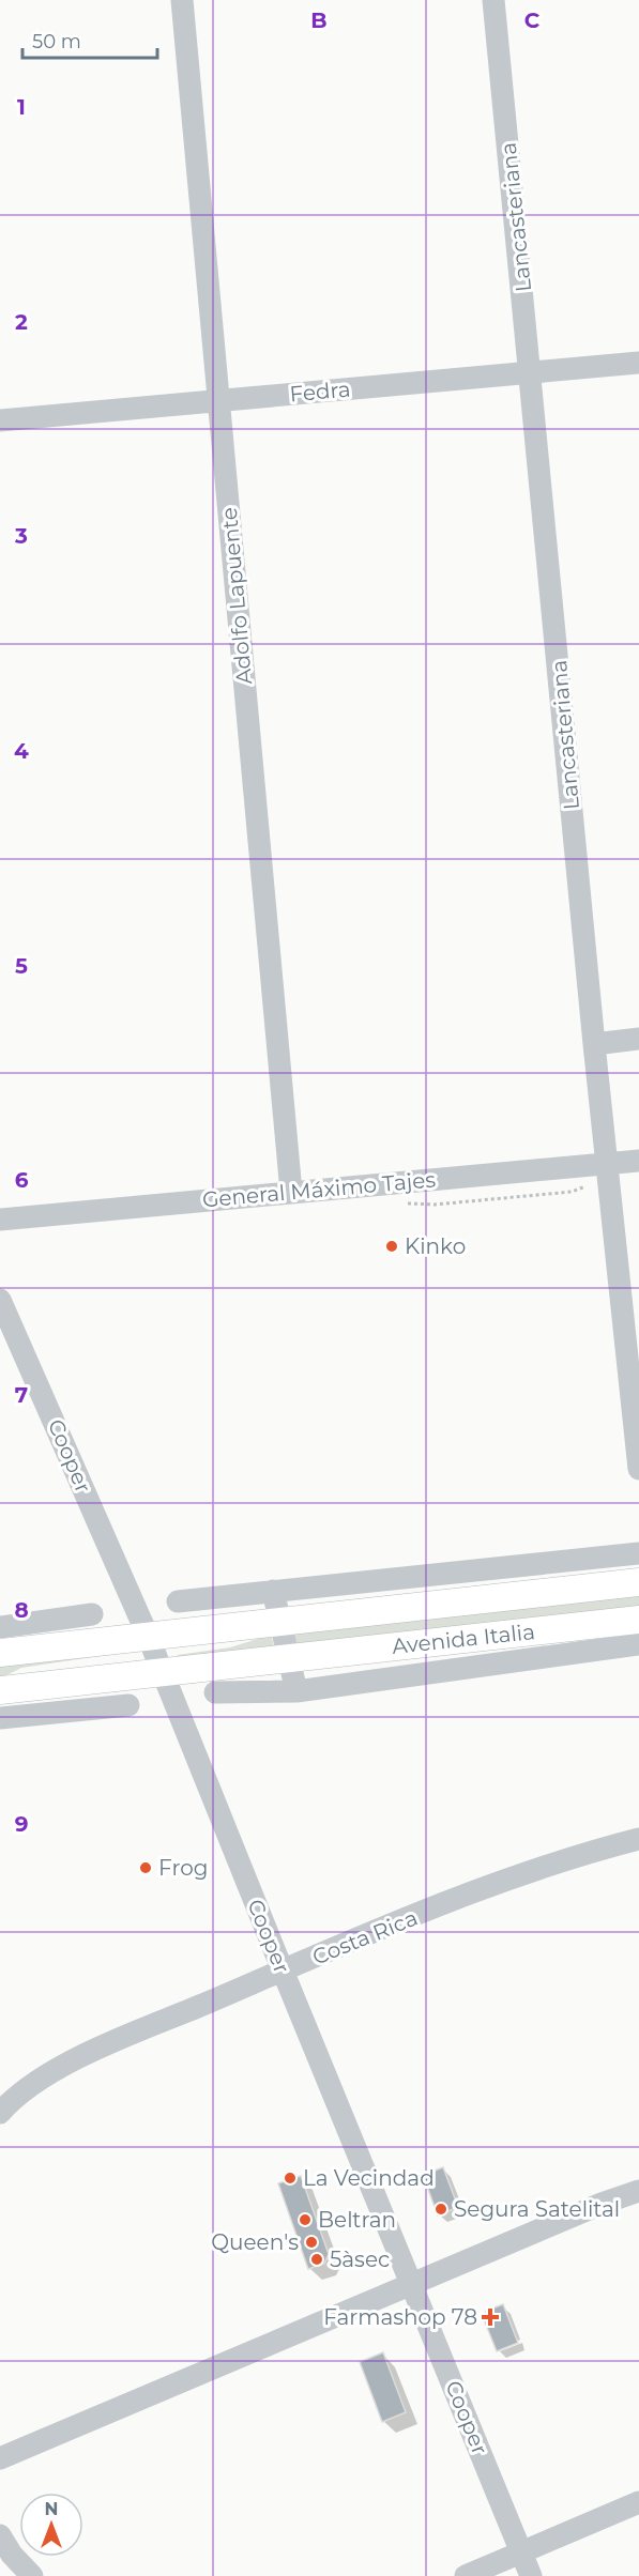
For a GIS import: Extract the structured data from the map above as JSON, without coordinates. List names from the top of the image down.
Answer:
{
  "streets": {
    "main road": ["Avenida Italia"],
    "street": [
      "Lancasteriana",
      "Fedra",
      "Adolfo Lapuente",
      "General Máximo Tajes",
      "Cooper",
      "Costa Rica"
    ]
  },
  "crossings": [
    ["Lancasteriana", "Fedra"],
    ["Lancasteriana", "General Máximo Tajes"],
    ["Fedra", "Adolfo Lapuente"],
    ["Adolfo Lapuente", "General Máximo Tajes"],
    ["Cooper", "Avenida Italia"],
    ["Cooper", "Costa Rica"]
  ],
  "places": {
    "other": [
      "Kinko",
      "Frog",
      "La Vecindad",
      "Segura Satelital",
      "Beltran",
      "Queen's",
      "5àsec"
    ],
    "health": ["Farmashop 78"]
  },
  "scale_bar": "50 m",
  "north": "top",
  "grid": {
    "columns": ["B", "C"],
    "rows": [
      "1",
      "2",
      "3",
      "4",
      "5",
      "6",
      "7",
      "8",
      "9"
    ]
  }
}
